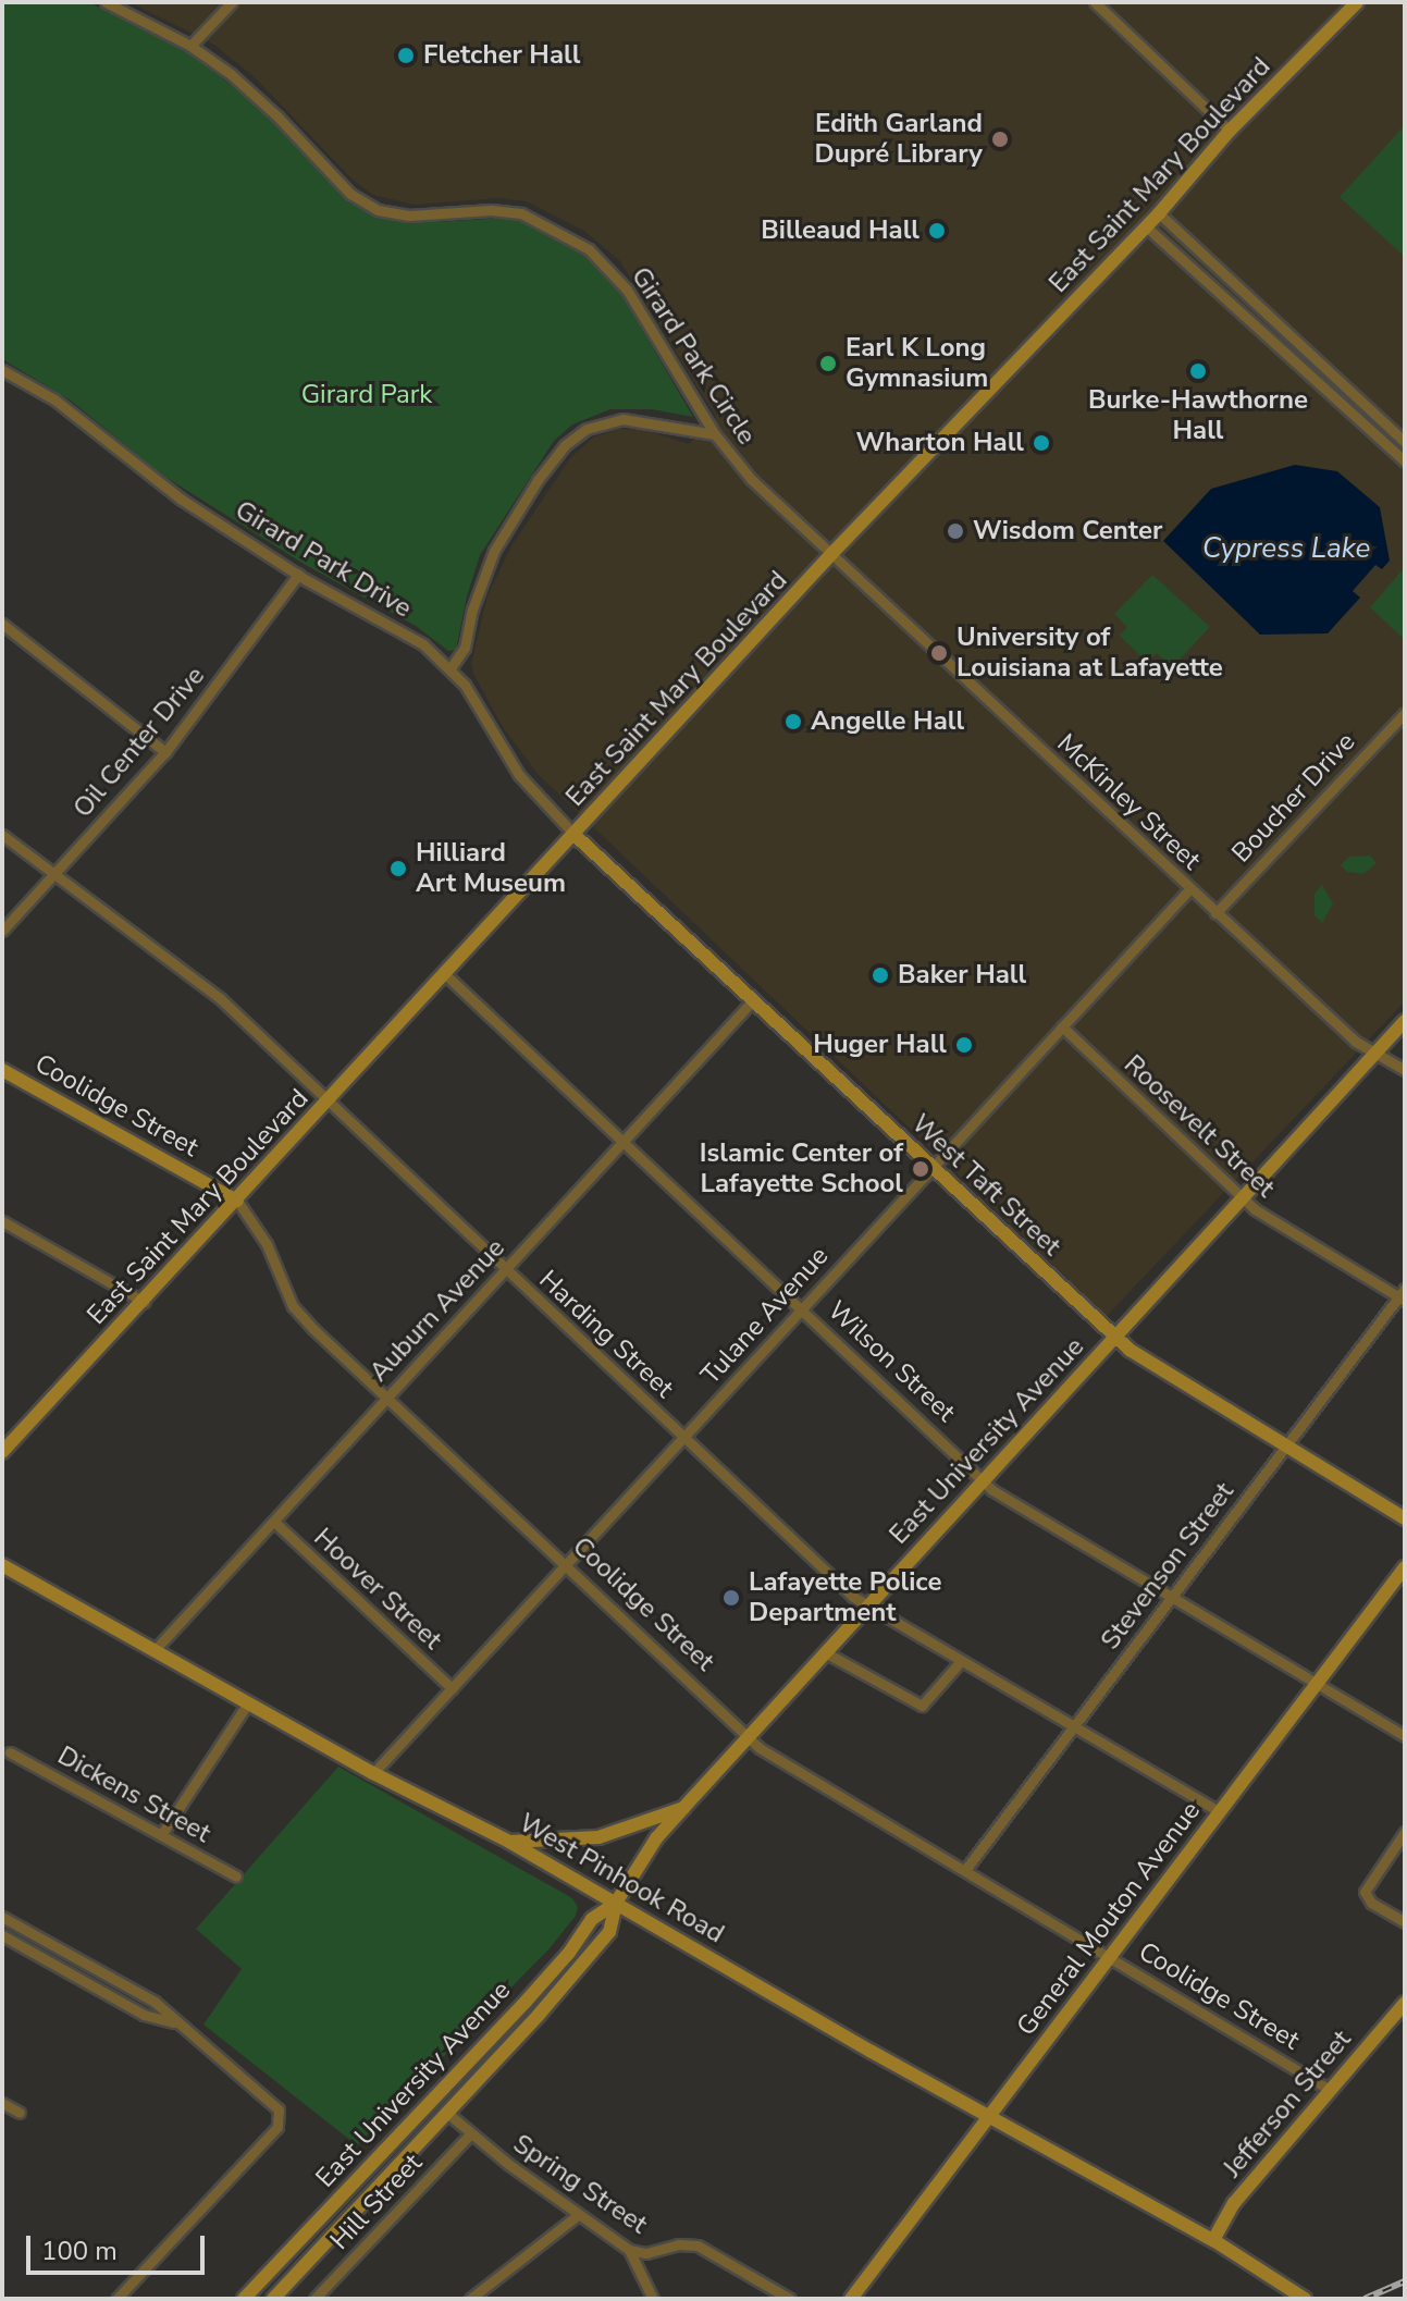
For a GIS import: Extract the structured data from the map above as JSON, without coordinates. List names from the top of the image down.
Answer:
{
  "streets": {
    "street": [
      "East Saint Mary Boulevard",
      "Girard Park Circle",
      "Girard Park Drive",
      "Oil Center Drive",
      "Boucher Drive",
      "McKinley Street",
      "Coolidge Street",
      "Roosevelt Street",
      "West Taft Street",
      "Auburn Avenue",
      "Tulane Avenue",
      "Harding Street",
      "Wilson Street",
      "East University Avenue",
      "Stevenson Street",
      "Hoover Street",
      "Dickens Street",
      "West Pinhook Road",
      "General Mouton Avenue",
      "Jefferson Street",
      "Spring Street",
      "Hill Street"
    ]
  },
  "crossings": [
    ["East Saint Mary Boulevard", "Girard Park Circle"],
    ["East Saint Mary Boulevard", "Girard Park Drive"],
    ["East Saint Mary Boulevard", "McKinley Street"],
    ["East Saint Mary Boulevard", "Coolidge Street"],
    ["East Saint Mary Boulevard", "West Taft Street"],
    ["East Saint Mary Boulevard", "Harding Street"],
    ["East Saint Mary Boulevard", "Wilson Street"],
    ["Girard Park Circle", "McKinley Street"],
    ["Girard Park Drive", "Oil Center Drive"],
    ["Girard Park Drive", "West Taft Street"],
    ["Oil Center Drive", "Harding Street"],
    ["Boucher Drive", "McKinley Street"],
    ["McKinley Street", "Tulane Avenue"],
    ["McKinley Street", "East University Avenue"],
    ["Coolidge Street", "Auburn Avenue"],
    ["Coolidge Street", "Tulane Avenue"],
    ["Coolidge Street", "East University Avenue"],
    ["Coolidge Street", "Stevenson Street"],
    ["Coolidge Street", "General Mouton Avenue"],
    ["Coolidge Street", "Jefferson Street"],
    ["Roosevelt Street", "Tulane Avenue"],
    ["Roosevelt Street", "East University Avenue"],
    ["Roosevelt Street", "Stevenson Street"],
    ["West Taft Street", "Auburn Avenue"],
    ["West Taft Street", "Tulane Avenue"],
    ["West Taft Street", "East University Avenue"],
    ["West Taft Street", "Stevenson Street"],
    ["Auburn Avenue", "Harding Street"],
    ["Auburn Avenue", "Wilson Street"],
    ["Auburn Avenue", "Hoover Street"],
    ["Auburn Avenue", "West Pinhook Road"],
    ["Tulane Avenue", "Harding Street"],
    ["Tulane Avenue", "Wilson Street"],
    ["Tulane Avenue", "Hoover Street"],
    ["Tulane Avenue", "West Pinhook Road"],
    ["Harding Street", "East University Avenue"],
    ["Harding Street", "Stevenson Street"],
    ["Harding Street", "General Mouton Avenue"],
    ["Wilson Street", "East University Avenue"],
    ["Wilson Street", "Stevenson Street"],
    ["Wilson Street", "General Mouton Avenue"],
    ["East University Avenue", "West Pinhook Road"],
    ["East University Avenue", "Spring Street"],
    ["West Pinhook Road", "General Mouton Avenue"],
    ["West Pinhook Road", "Jefferson Street"],
    ["Spring Street", "Hill Street"]
  ],
  "water": ["Cypress Lake"],
  "parks": ["Girard Park"],
  "places": [
    "Fletcher Hall",
    "Edith Garland Dupré Library",
    "Billeaud Hall",
    "Earl K Long Gymnasium",
    "Burke-Hawthorne Hall",
    "Wharton Hall",
    "Wisdom Center",
    "University of Louisiana at Lafayette",
    "Angelle Hall",
    "Hilliard Art Museum",
    "Baker Hall",
    "Huger Hall",
    "Islamic Center of Lafayette School",
    "Lafayette Police Department"
  ],
  "scale_bar": "100 m"
}
